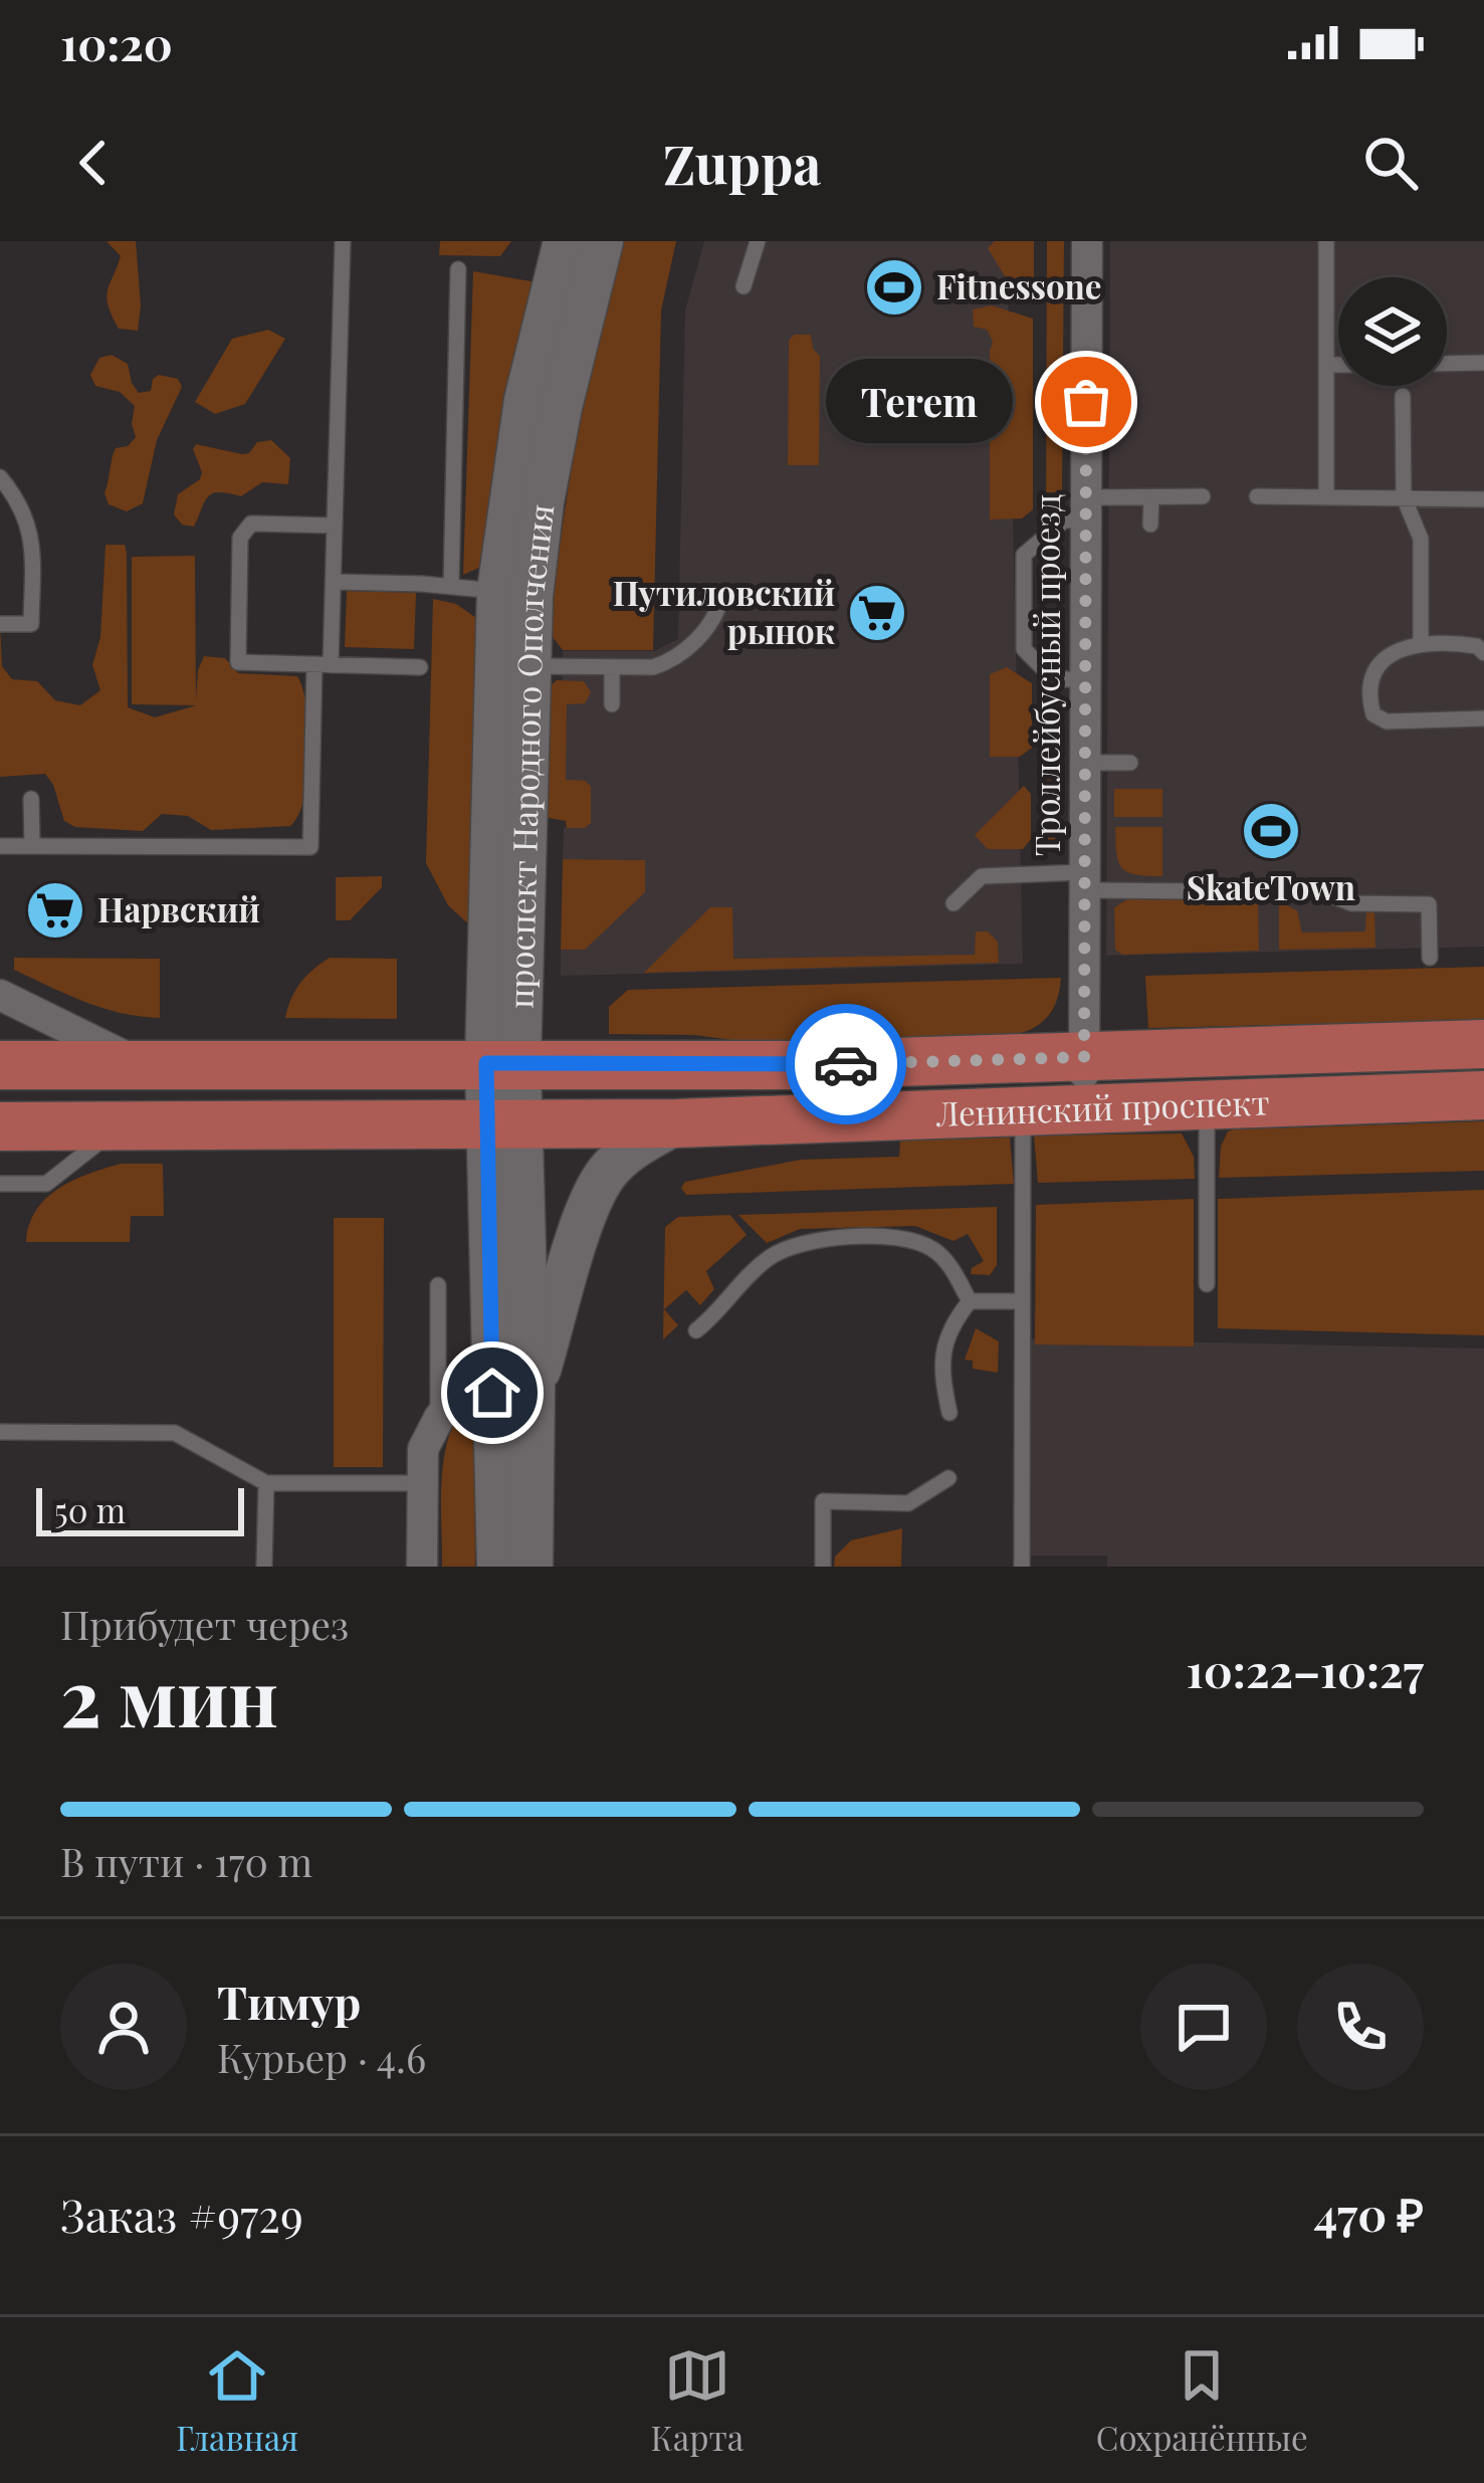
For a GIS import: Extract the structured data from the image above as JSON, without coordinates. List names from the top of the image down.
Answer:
{
  "streets": {
    "main road": ["проспект Народного Ополчения", "Ленинский проспект"],
    "street": ["Троллейбусный проезд"]
  },
  "crossings": [
    ["Троллейбусный проезд", "Ленинский проспект"],
    ["проспект Народного Ополчения", "Ленинский проспект"]
  ],
  "places": {
    "sports": ["Fitnessone", "SkateTown"],
    "other": ["Terem"],
    "supermarket": ["Путиловский рынок", "Нарвский"]
  },
  "scale_bar": "50 m",
  "page": {
    "status": "10:20",
    "header": "Zuppa",
    "bubble": "Terem",
    "scale": "50 m",
    "heading": ["2 мин", "Прибудет через", "10:22–10:27"],
    "panel": [
      "Тимур",
      "Курьер · 4.6",
      "Заказ #9729",
      "470 ₽"
    ],
    "bar": "В пути · 170 m",
    "tabs": ["Главная", "Карта", "Сохранённые"]
  }
}
